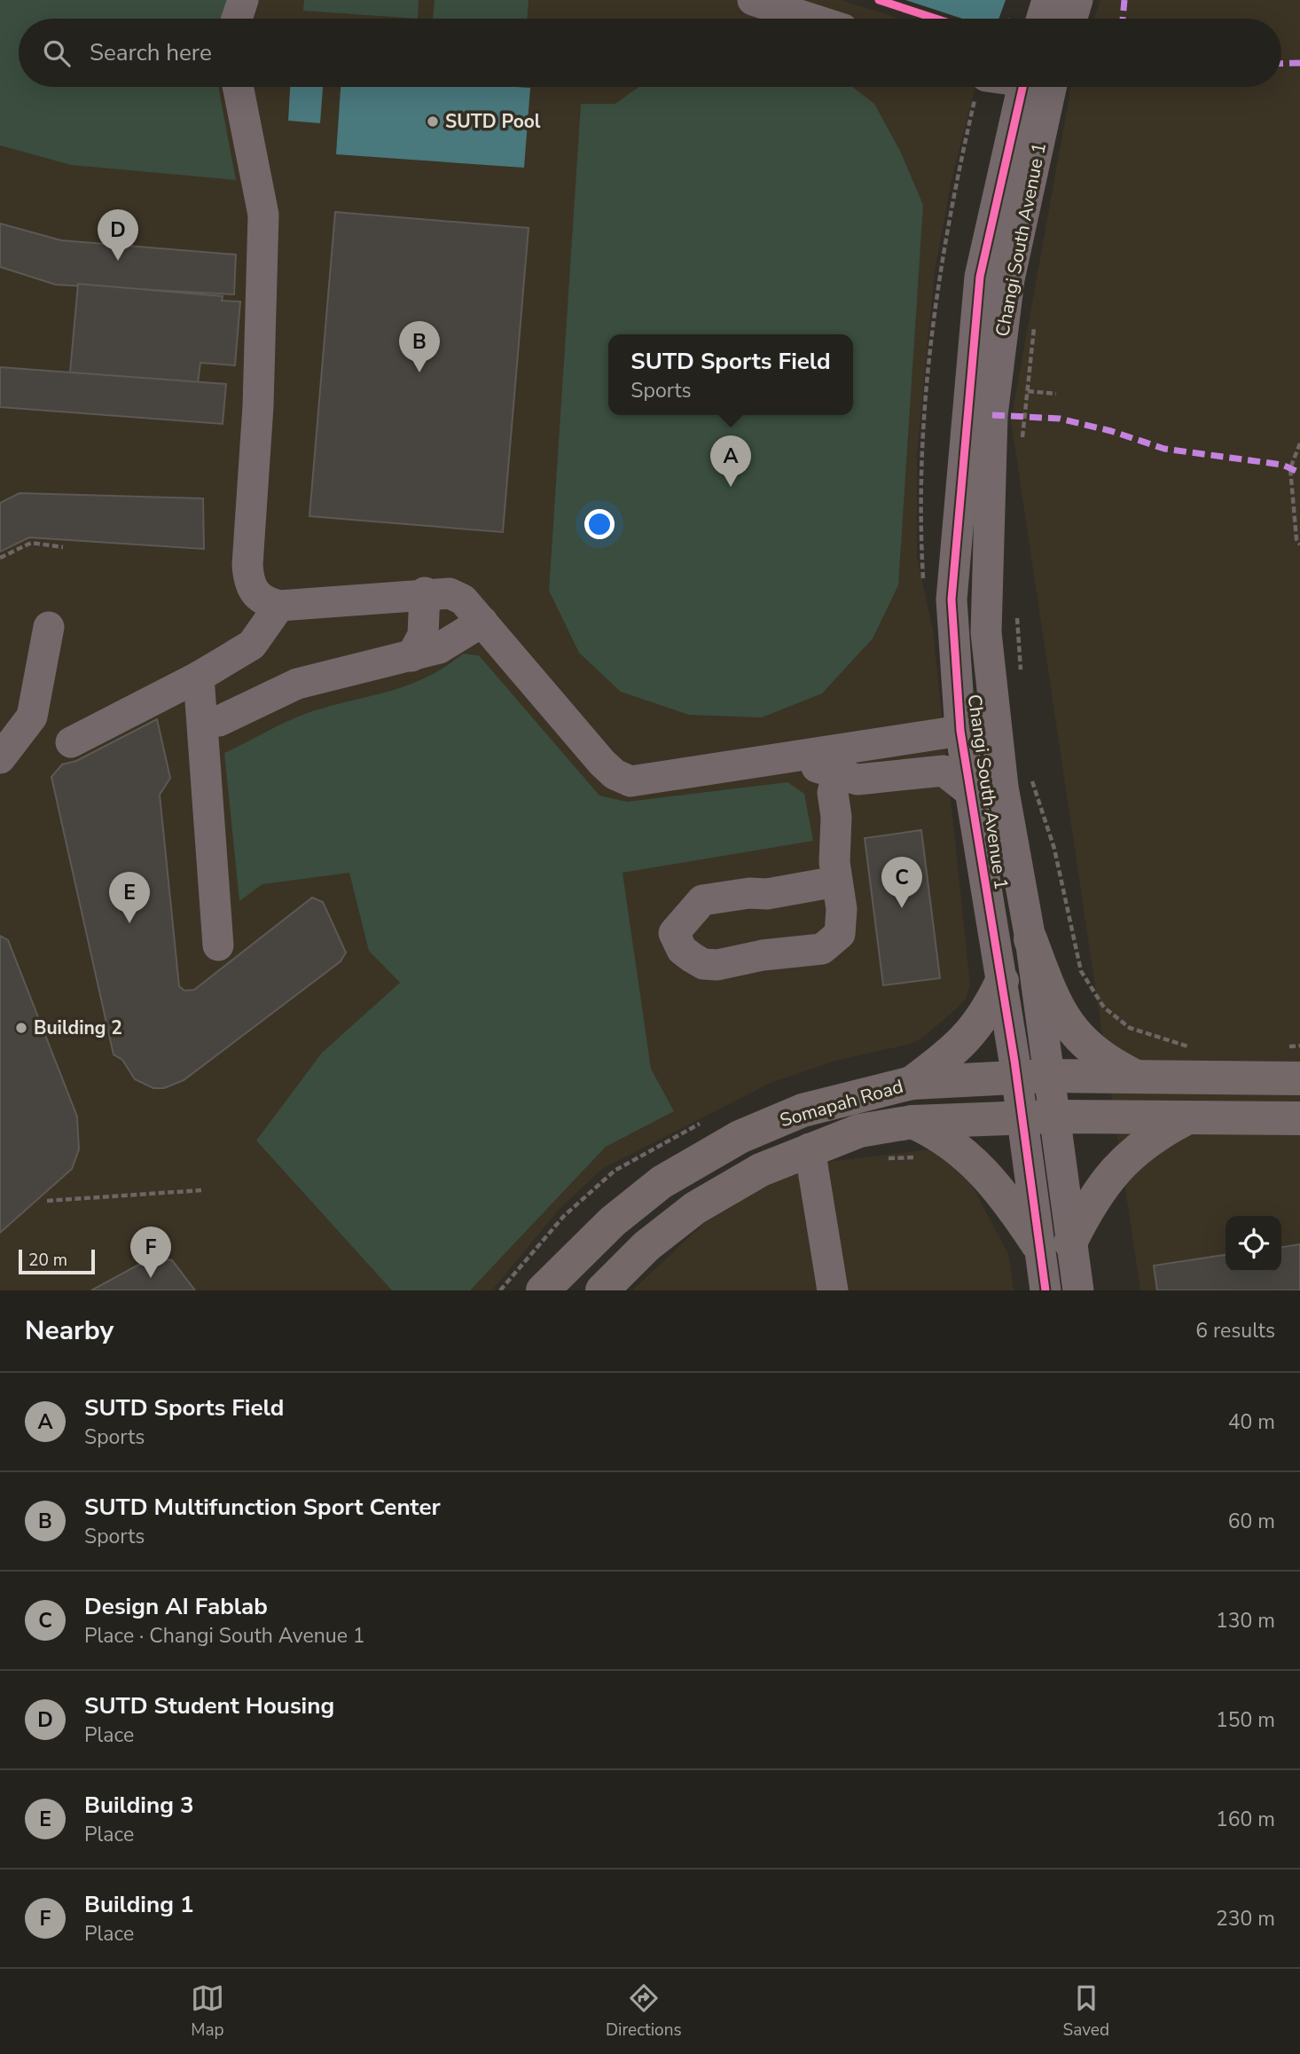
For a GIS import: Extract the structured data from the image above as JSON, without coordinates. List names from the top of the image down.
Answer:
{
  "streets": {
    "main road": ["Somapah Road"],
    "street": ["Changi South Avenue 1"]
  },
  "crossings": [
    ["Changi South Avenue 1", "Somapah Road"]
  ],
  "places": ["SUTD Pool", "Building 2"],
  "scale_bar": "20 m",
  "page": {
    "search": "Search here",
    "pins": [
      "D",
      "B",
      "A",
      "C",
      "E",
      "F"
    ],
    "popup": ["SUTD Sports Field", "Sports"],
    "scale": "20 m",
    "heading": ["Nearby", "6 results"],
    "list": [
      {
        "mark": "A",
        "name": "SUTD Sports Field",
        "note": "Sports",
        "value": "40 m"
      },
      {
        "mark": "B",
        "name": "SUTD Multifunction Sport Center",
        "note": "Sports",
        "value": "60 m"
      },
      {
        "mark": "C",
        "name": "Design AI Fablab",
        "note": "Place · Changi South Avenue 1",
        "value": "130 m"
      },
      {
        "mark": "D",
        "name": "SUTD Student Housing",
        "note": "Place",
        "value": "150 m"
      },
      {
        "mark": "E",
        "name": "Building 3",
        "note": "Place",
        "value": "160 m"
      },
      {
        "mark": "F",
        "name": "Building 1",
        "note": "Place",
        "value": "230 m"
      }
    ],
    "nav": ["Map", "Directions", "Saved"]
  }
}
